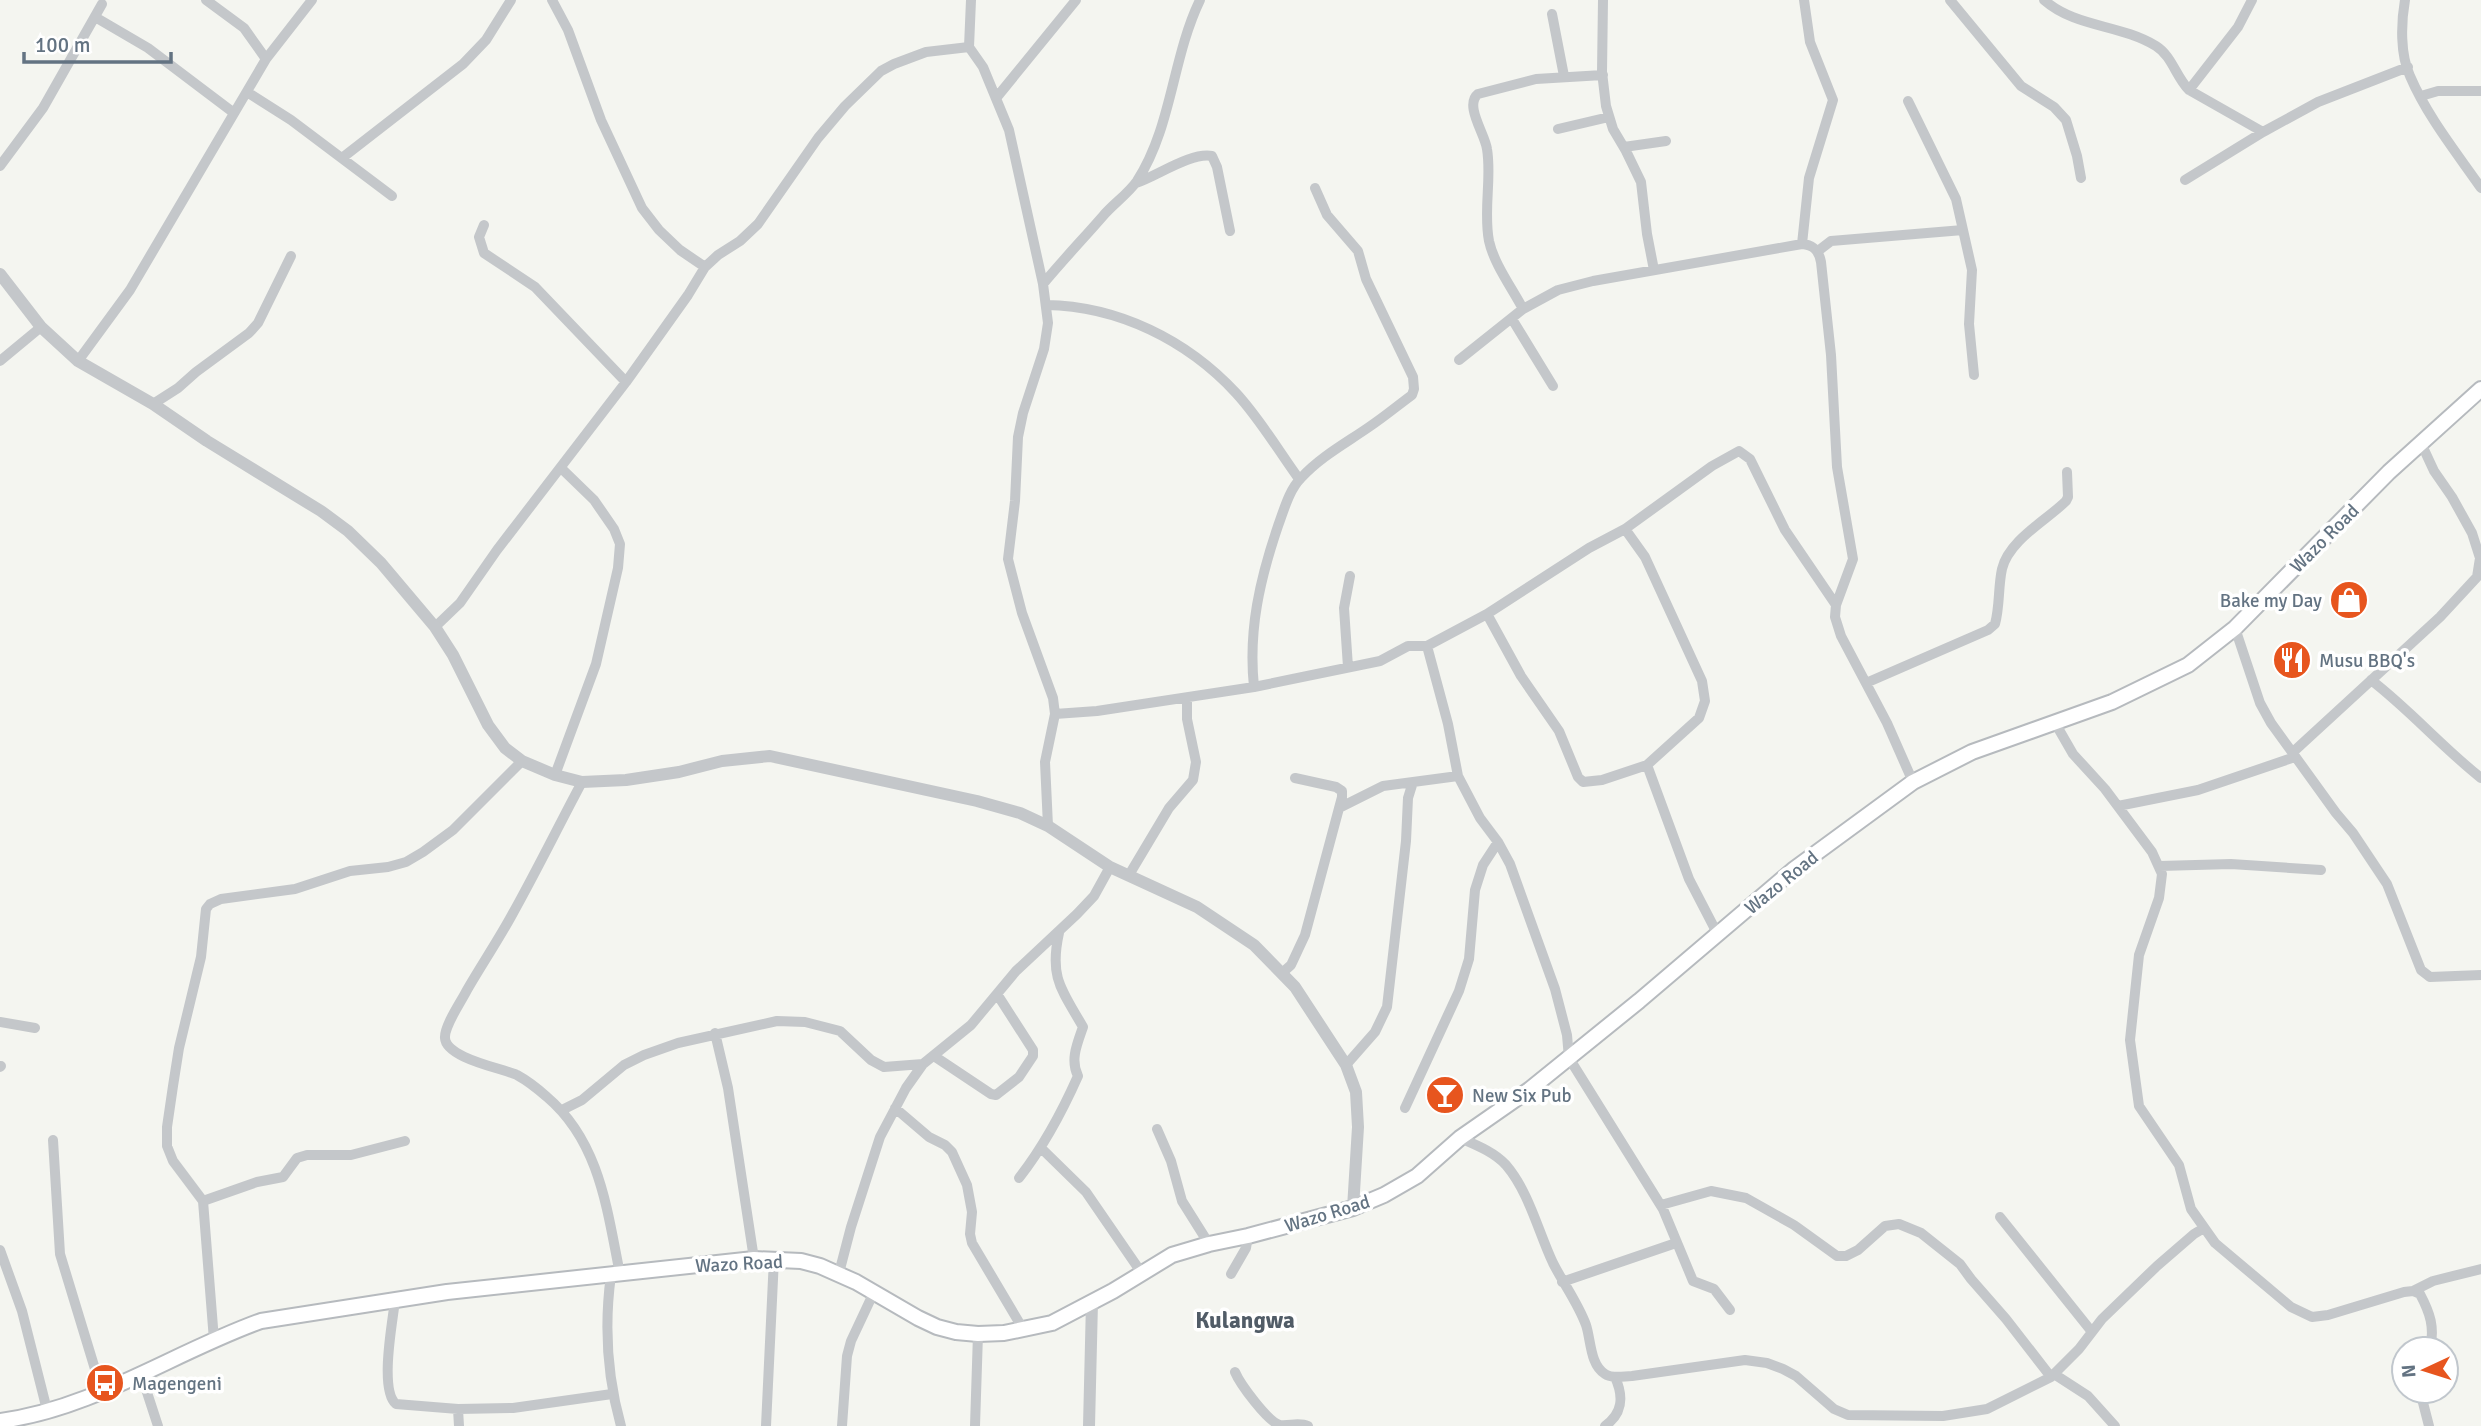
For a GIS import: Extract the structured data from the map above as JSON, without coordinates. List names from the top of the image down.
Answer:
{
  "streets": {
    "main road": ["Wazo Road"]
  },
  "districts": ["Kulangwa"],
  "places": {
    "shop": ["Bake my Day"],
    "restaurant": ["Musu BBQ's"],
    "bar": ["New Six Pub"],
    "bus stop": ["Magengeni"]
  },
  "scale_bar": "100 m",
  "north": "left"
}
